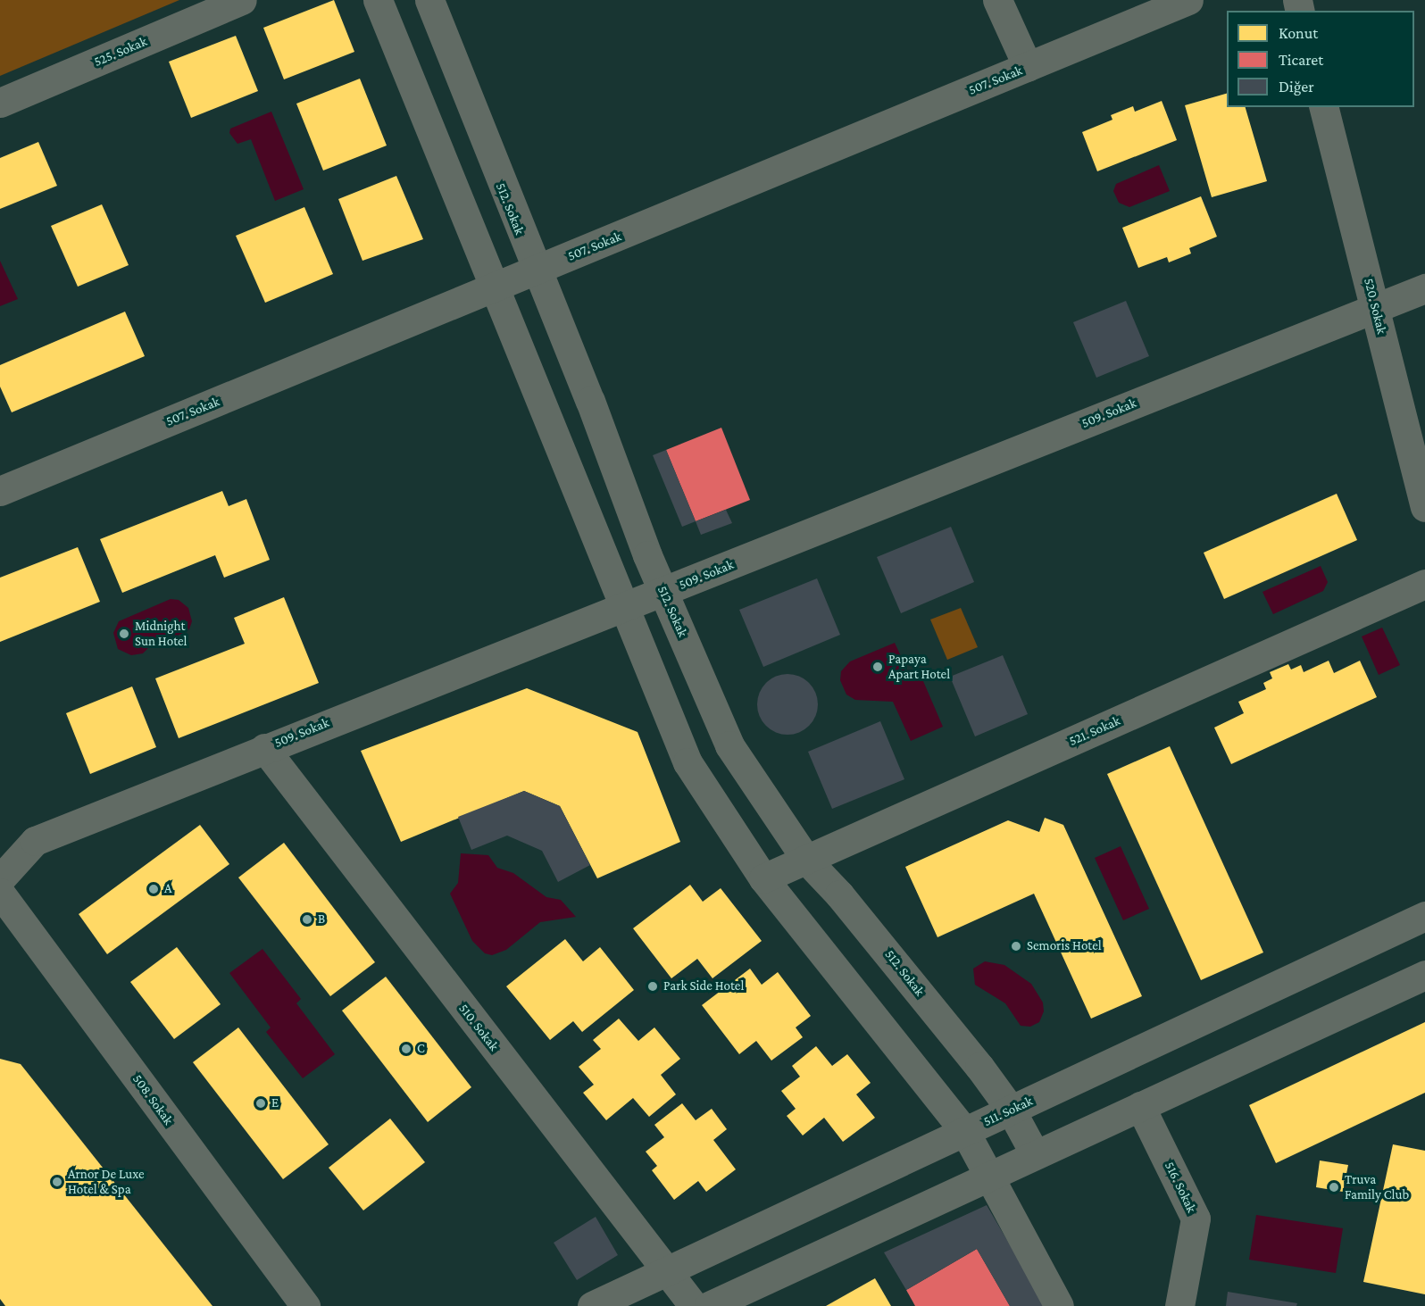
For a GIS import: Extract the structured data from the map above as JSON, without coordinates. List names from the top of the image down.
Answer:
{
  "streets": {
    "street": [
      "525. Sokak",
      "507. Sokak",
      "512. Sokak",
      "520. Sokak",
      "509. Sokak",
      "521. Sokak",
      "510. Sokak",
      "508. Sokak",
      "511. Sokak",
      "516. Sokak"
    ]
  },
  "crossings": [
    ["507. Sokak", "512. Sokak"],
    ["512. Sokak", "509. Sokak"],
    ["512. Sokak", "521. Sokak"],
    ["512. Sokak", "511. Sokak"],
    ["520. Sokak", "509. Sokak"],
    ["509. Sokak", "510. Sokak"],
    ["510. Sokak", "511. Sokak"]
  ],
  "places": [
    "Midnight Sun Hotel",
    "Papaya Apart Hotel",
    "A",
    "B",
    "Semoris Hotel",
    "Park Side Hotel",
    "C",
    "E",
    "Arnor De Luxe Hotel & Spa",
    "Truva Family Club"
  ],
  "legend": ["Konut", "Ticaret", "Diğer"]
}
